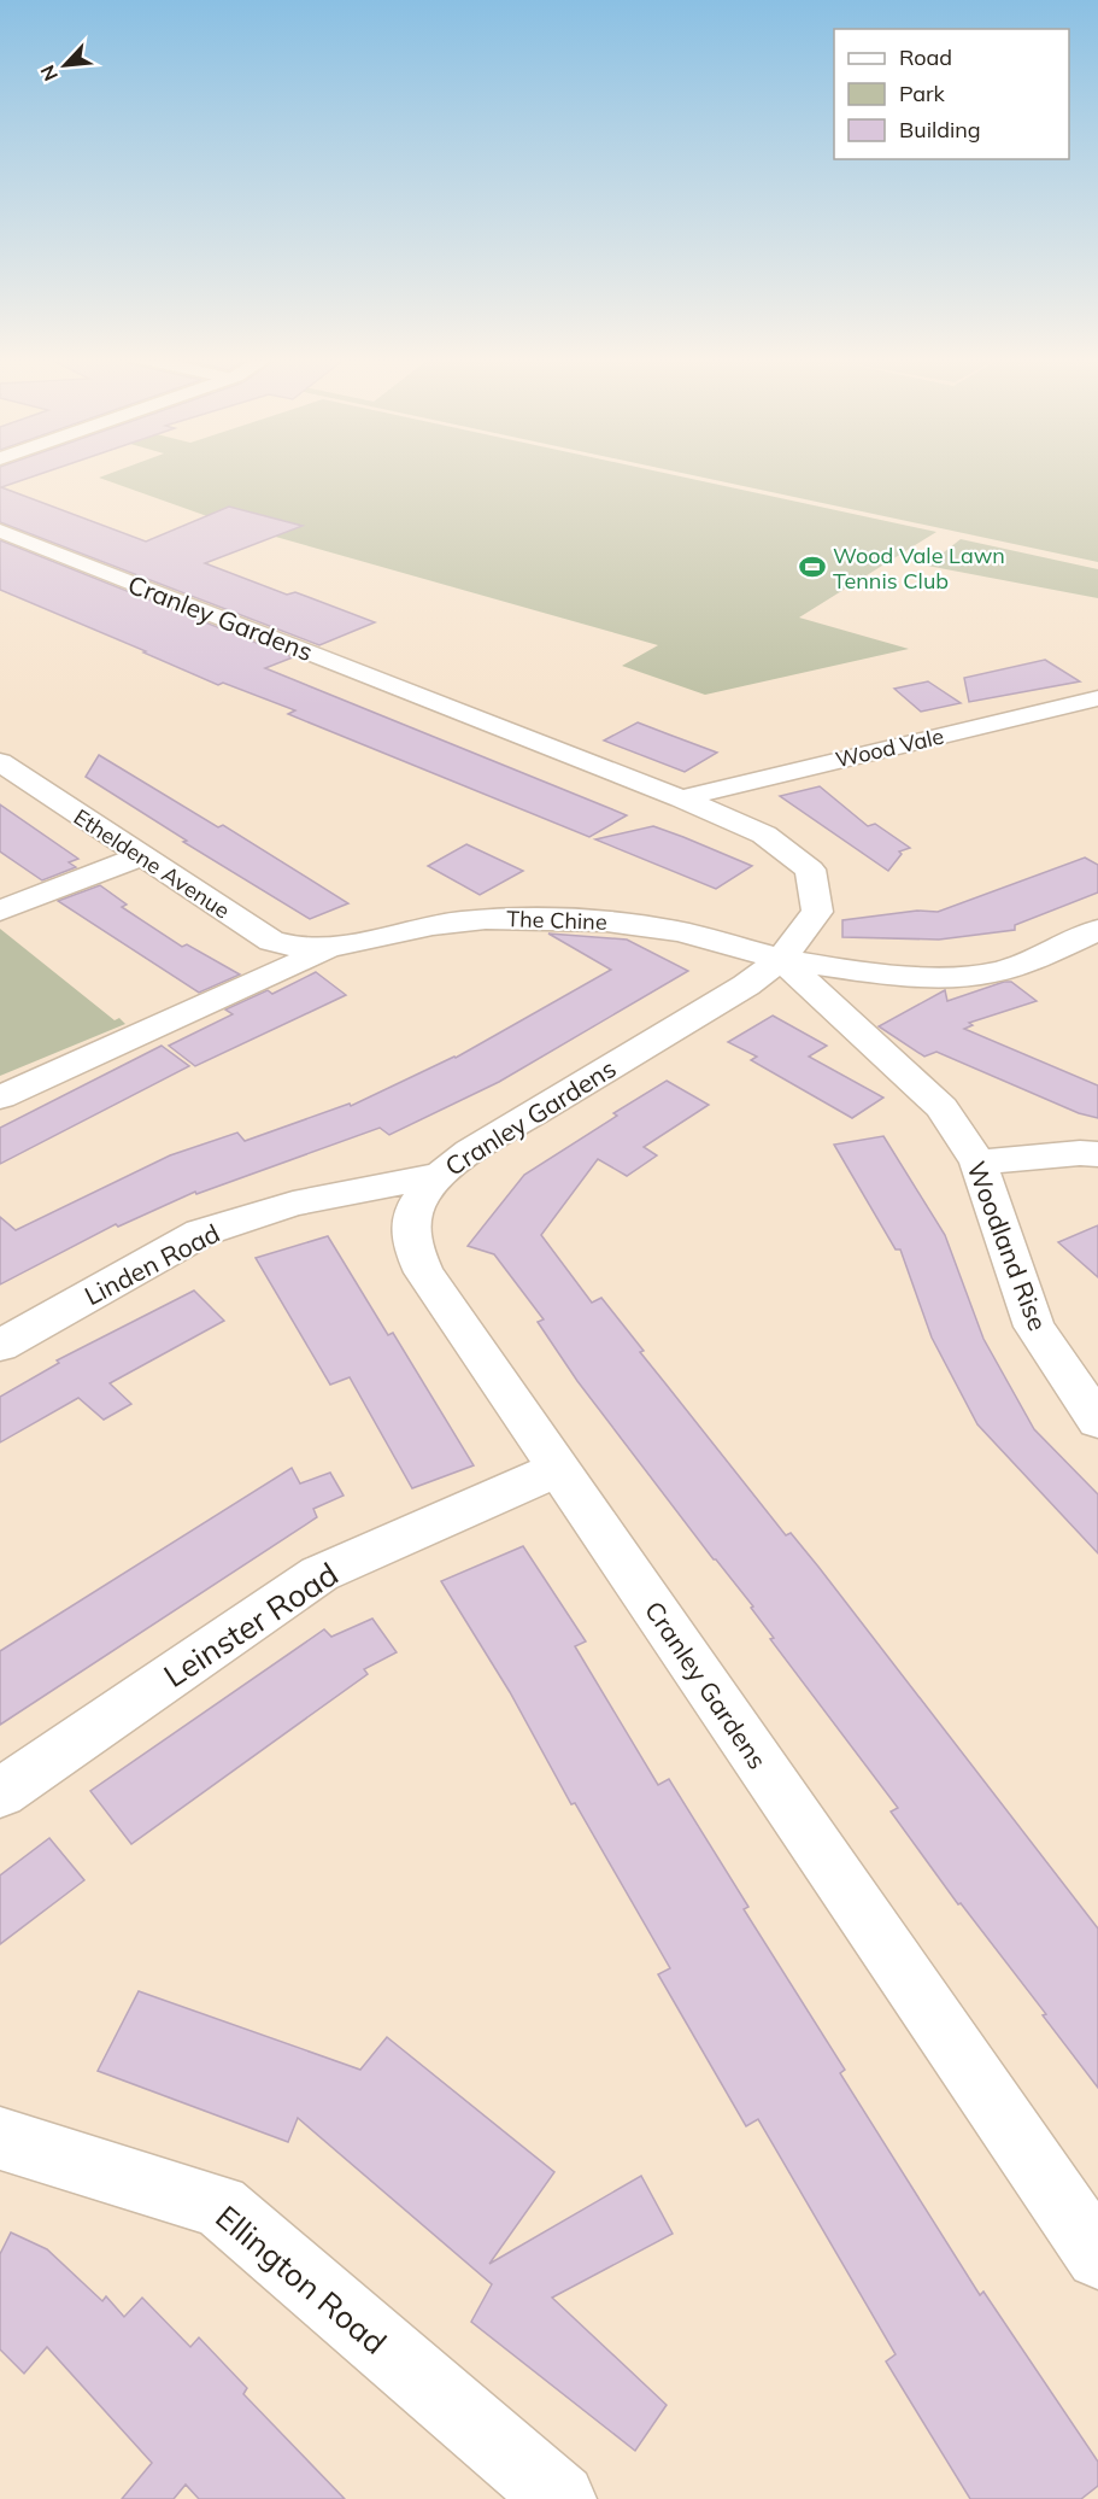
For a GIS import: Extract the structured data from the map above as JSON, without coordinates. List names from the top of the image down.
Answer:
{
  "streets": {
    "street": [
      "Cranley Gardens",
      "Wood Vale",
      "Etheldene Avenue",
      "The Chine",
      "Woodland Rise",
      "Linden Road",
      "Leinster Road",
      "Ellington Road"
    ]
  },
  "crossings": [
    ["Cranley Gardens", "Wood Vale"],
    ["Cranley Gardens", "The Chine"],
    ["Cranley Gardens", "Woodland Rise"],
    ["Cranley Gardens", "Linden Road"],
    ["Cranley Gardens", "Leinster Road"],
    ["Etheldene Avenue", "The Chine"],
    ["The Chine", "Woodland Rise"]
  ],
  "places": {
    "sports": ["Wood Vale Lawn Tennis Club"]
  },
  "legend": ["Road", "Park", "Building"],
  "north": "bottom left"
}
